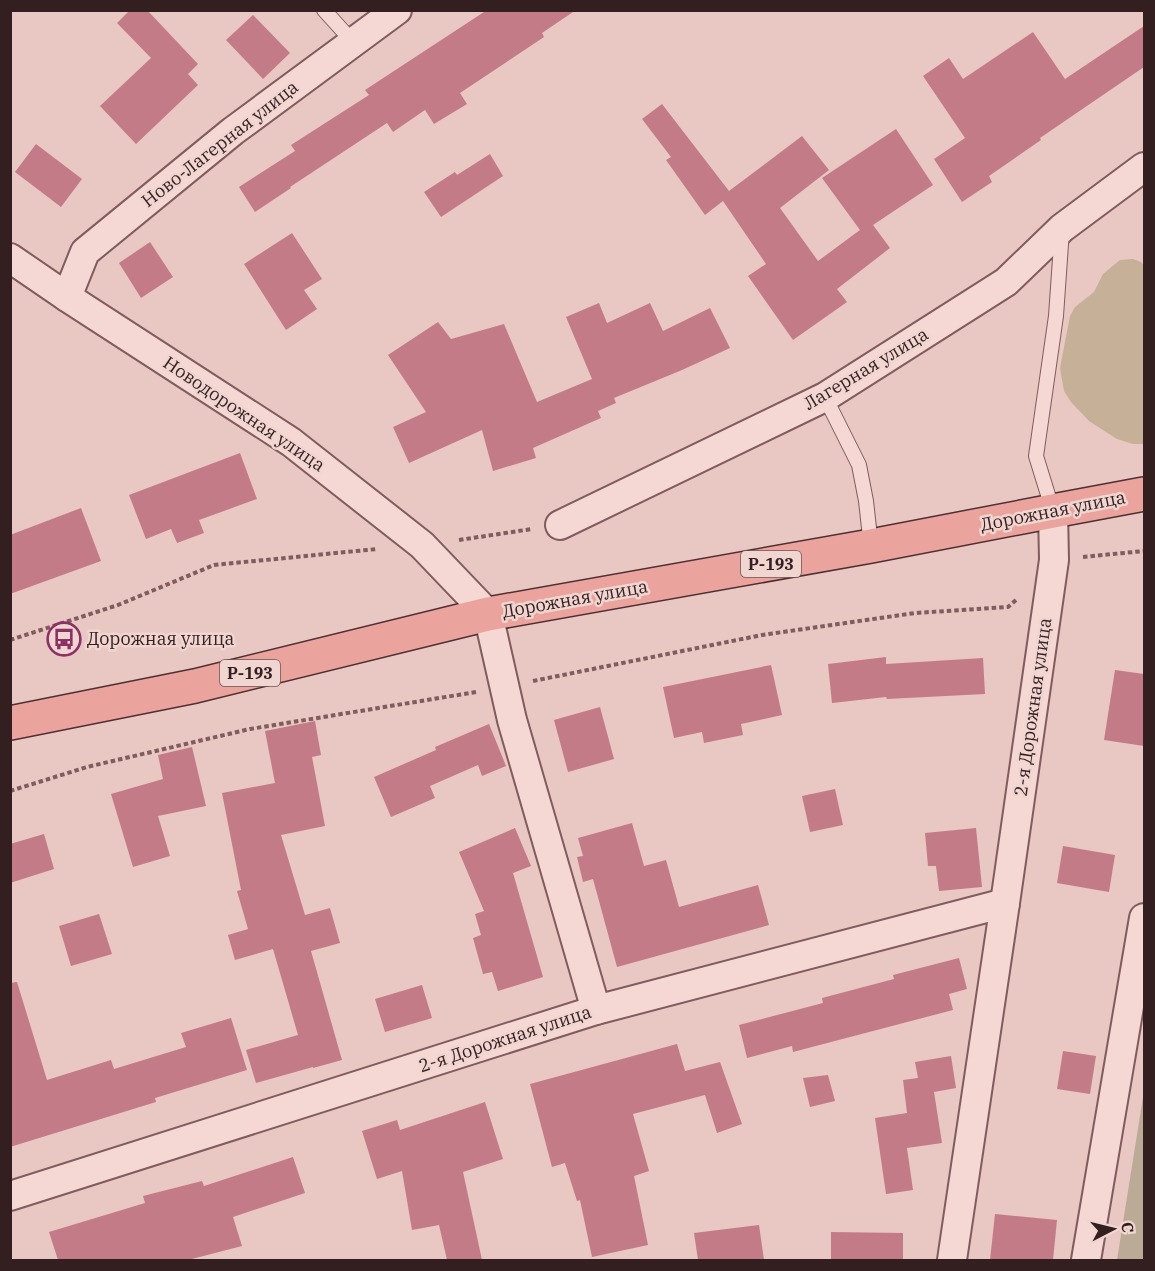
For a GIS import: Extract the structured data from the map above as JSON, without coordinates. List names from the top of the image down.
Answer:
{
  "streets": {
    "main road": ["Дорожная улица", "Р-193"],
    "street": [
      "Ново-Лагерная улица",
      "Лагерная улица",
      "Новодорожная улица",
      "2-я Дорожная улица"
    ]
  },
  "crossings": [
    ["Ново-Лагерная улица", "Новодорожная улица"],
    ["Новодорожная улица", "Дорожная улица"],
    ["Дорожная улица", "2-я Дорожная улица"]
  ],
  "places": {
    "bus stop": ["Дорожная улица"]
  },
  "north": "right"
}
